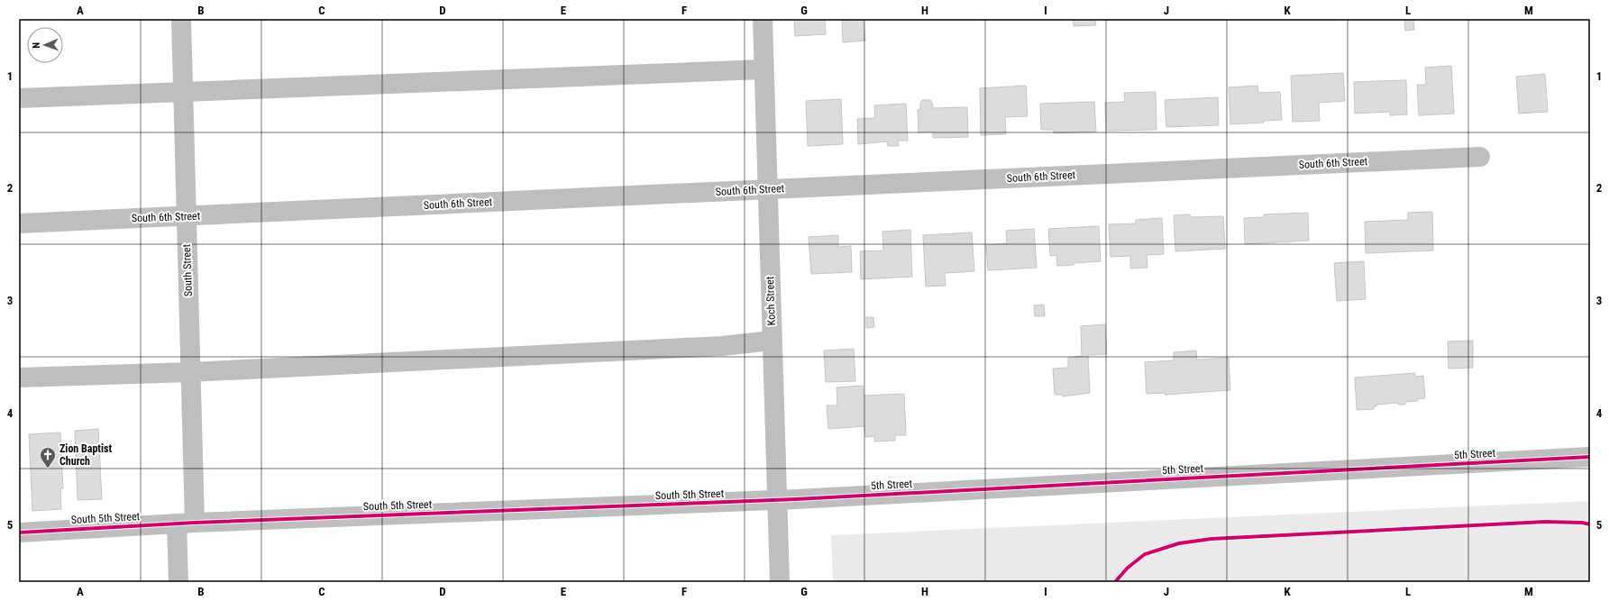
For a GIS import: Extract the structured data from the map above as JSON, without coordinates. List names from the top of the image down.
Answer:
{
  "streets": {
    "street": [
      "South 6th Street",
      "South Street",
      "Koch Street",
      "5th Street",
      "South 5th Street"
    ]
  },
  "crossings": [
    ["South 6th Street", "South Street"],
    ["South 6th Street", "Koch Street"],
    ["South Street", "South 5th Street"],
    ["Koch Street", "5th Street"],
    ["Koch Street", "South 5th Street"],
    ["5th Street", "South 5th Street"]
  ],
  "places": {
    "church": ["Zion Baptist Church"]
  },
  "north": "left",
  "grid": {
    "columns": [
      "A",
      "B",
      "C",
      "D",
      "E",
      "F",
      "G",
      "H",
      "I",
      "J",
      "K",
      "L",
      "M"
    ],
    "rows": [
      "1",
      "2",
      "3",
      "4",
      "5"
    ]
  }
}
